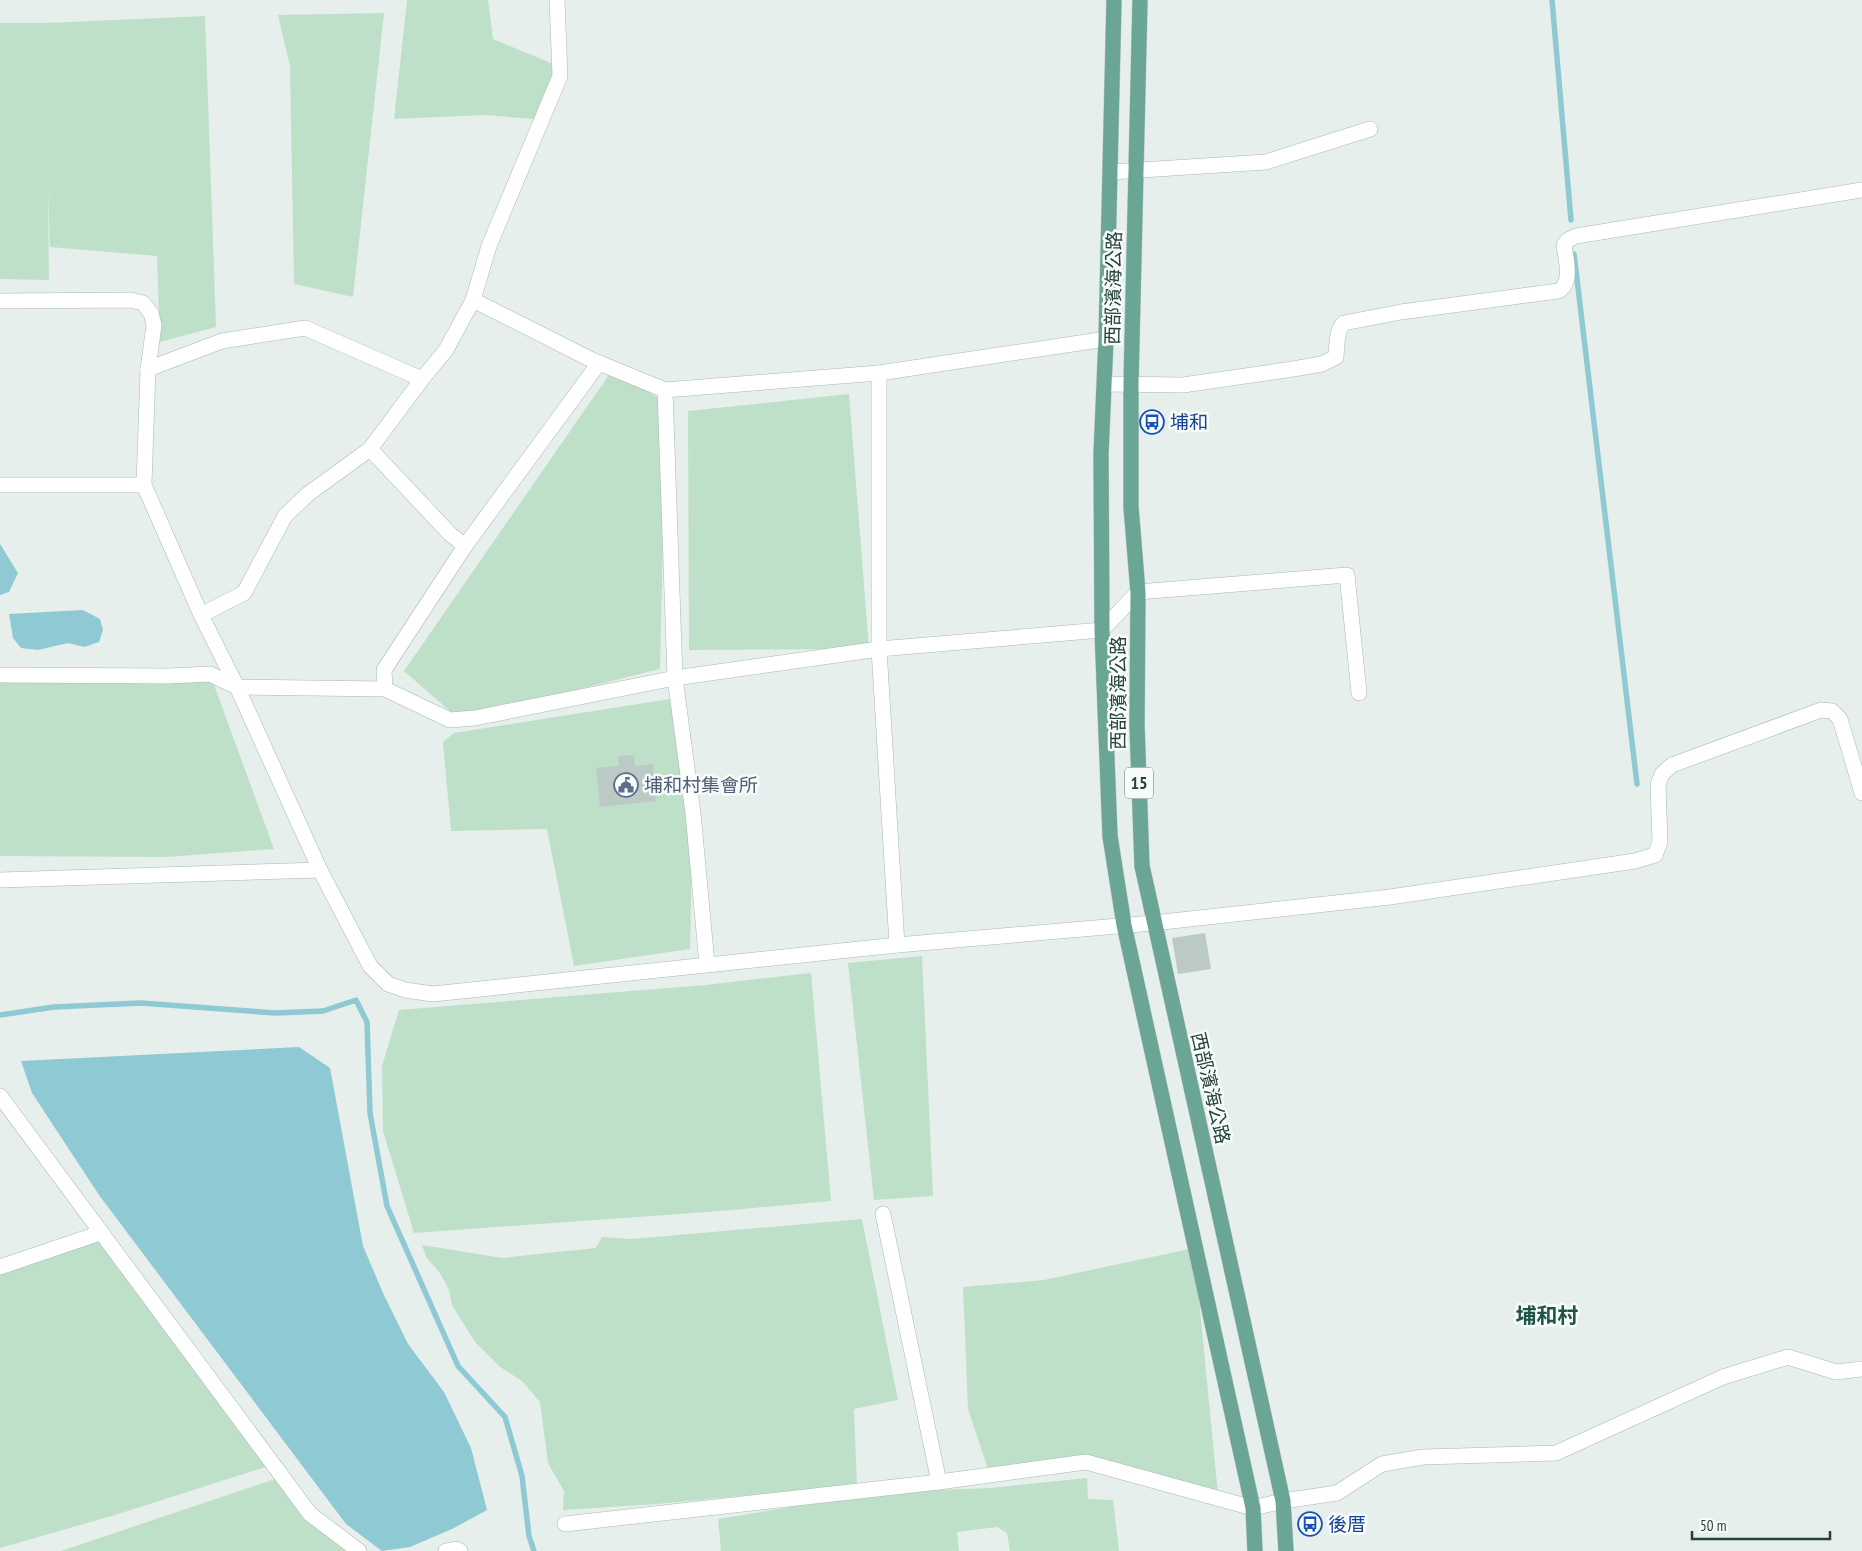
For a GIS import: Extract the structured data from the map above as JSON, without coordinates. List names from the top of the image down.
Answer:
{
  "streets": {
    "main road": ["西部濱海公路", "15"]
  },
  "districts": ["埔和村"],
  "places": {
    "bus stop": ["埔和", "後厝"],
    "public building": ["埔和村集會所"]
  },
  "scale_bar": "50 m"
}
